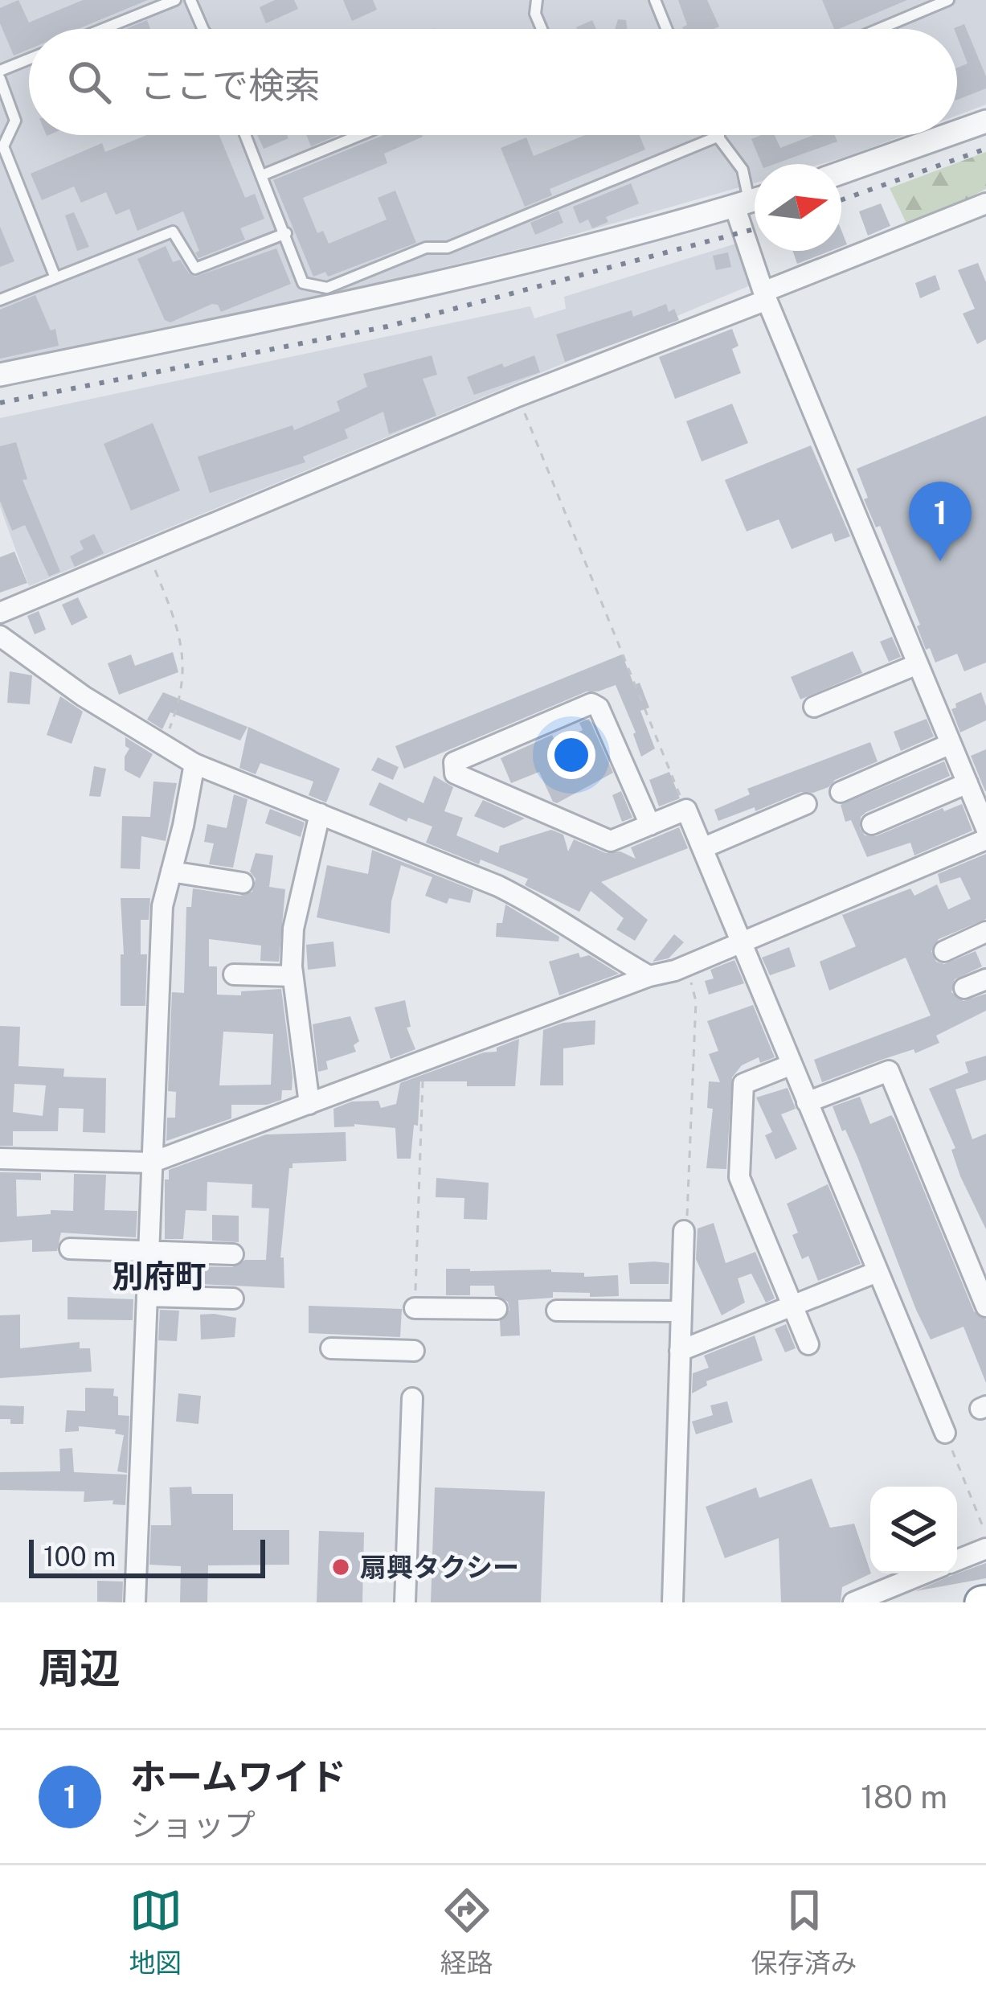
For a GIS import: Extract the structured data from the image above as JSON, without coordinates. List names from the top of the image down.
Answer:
{
  "districts": ["別府町"],
  "places": ["扇興タクシー"],
  "scale_bar": "100 m",
  "north": "right",
  "page": {
    "search": "ここで検索",
    "pins": "1",
    "scale": "100 m",
    "heading": "周辺",
    "list": [
      {
        "mark": "1",
        "name": "ホームワイド",
        "note": "ショップ",
        "value": "180 m"
      }
    ],
    "nav": ["地図", "経路", "保存済み"]
  }
}
